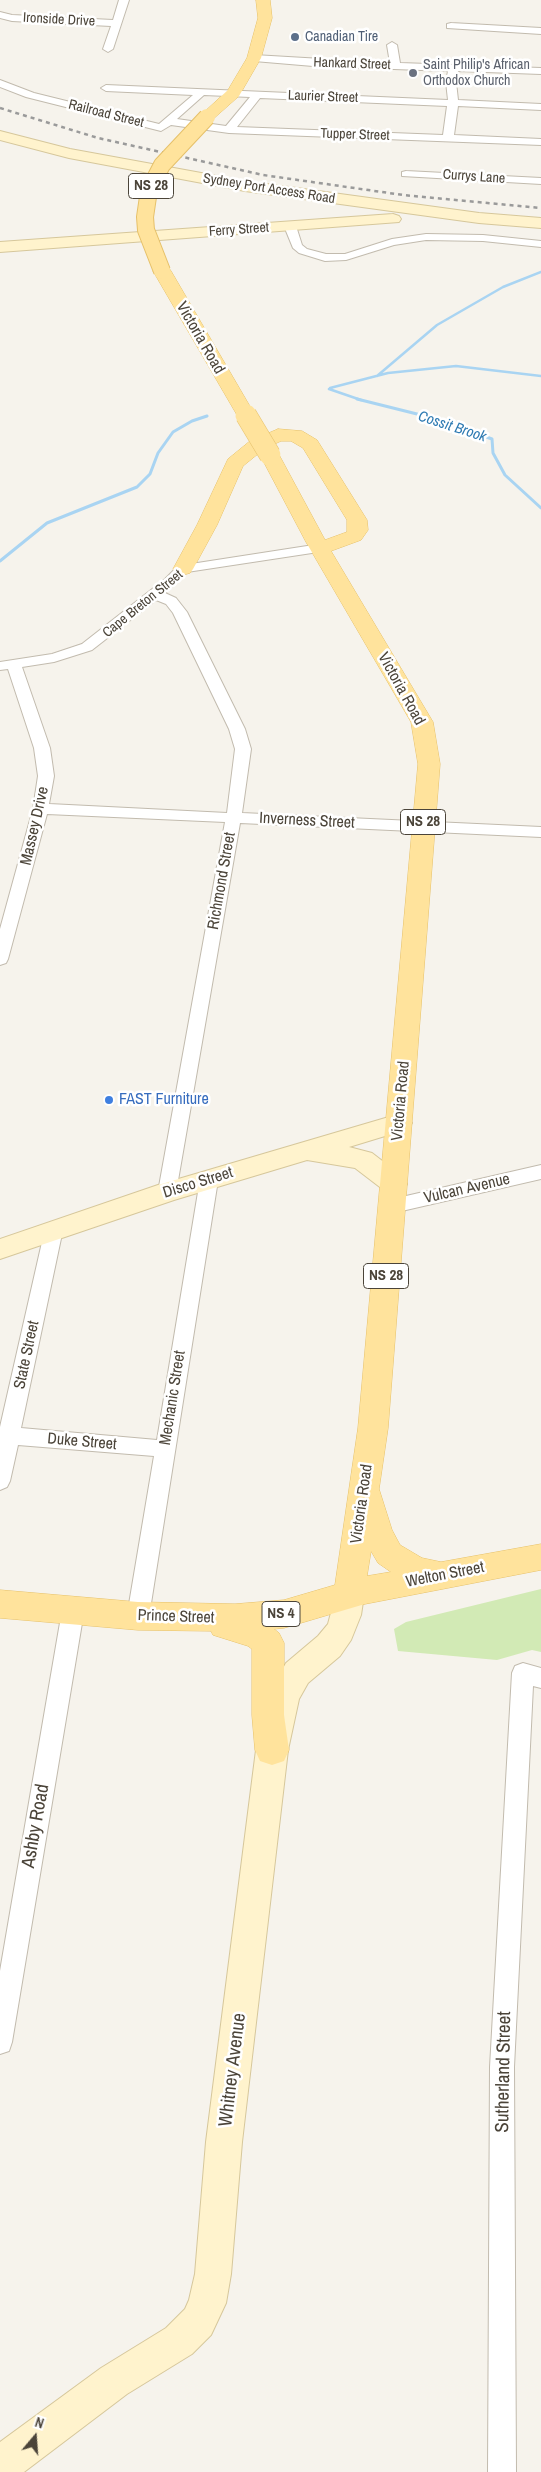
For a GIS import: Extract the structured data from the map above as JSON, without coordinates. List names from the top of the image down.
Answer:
{
  "streets": {
    "main road": [
      "NS 28",
      "Victoria Road",
      "Welton Street",
      "NS 4",
      "Prince Street"
    ],
    "street": [
      "Ironside Drive",
      "Hankard Street",
      "Laurier Street",
      "Railroad Street",
      "Tupper Street",
      "Currys Lane",
      "Sydney Port Access Road",
      "Ferry Street",
      "Cape Breton Street",
      "Inverness Street",
      "Massey Drive",
      "Richmond Street",
      "Disco Street",
      "Vulcan Avenue",
      "State Street",
      "Mechanic Street",
      "Duke Street",
      "Ashby Road",
      "Whitney Avenue",
      "Sutherland Street"
    ]
  },
  "crossings": [
    ["Hankard Street", "Victoria Road"],
    ["Laurier Street", "Victoria Road"],
    ["Railroad Street", "Tupper Street"],
    ["Sydney Port Access Road", "Ferry Street"],
    ["Victoria Road", "Cape Breton Street"],
    ["Victoria Road", "Inverness Street"],
    ["Victoria Road", "Disco Street"],
    ["Victoria Road", "Vulcan Avenue"],
    ["Victoria Road", "Welton Street"],
    ["Victoria Road", "Prince Street"],
    ["Victoria Road", "Whitney Avenue"],
    ["Cape Breton Street", "Massey Drive"],
    ["Cape Breton Street", "Richmond Street"],
    ["Inverness Street", "Massey Drive"],
    ["Inverness Street", "Richmond Street"],
    ["Richmond Street", "Disco Street"],
    ["Disco Street", "State Street"],
    ["Disco Street", "Mechanic Street"],
    ["State Street", "Duke Street"],
    ["Mechanic Street", "Duke Street"],
    ["Mechanic Street", "Prince Street"],
    ["Welton Street", "Prince Street"],
    ["Welton Street", "Whitney Avenue"],
    ["Prince Street", "Ashby Road"],
    ["Prince Street", "Whitney Avenue"]
  ],
  "water": ["Cossit Brook"],
  "places": ["Canadian Tire", "Saint Philip's African Orthodox Church", "FAST Furniture"],
  "north": "top"
}
